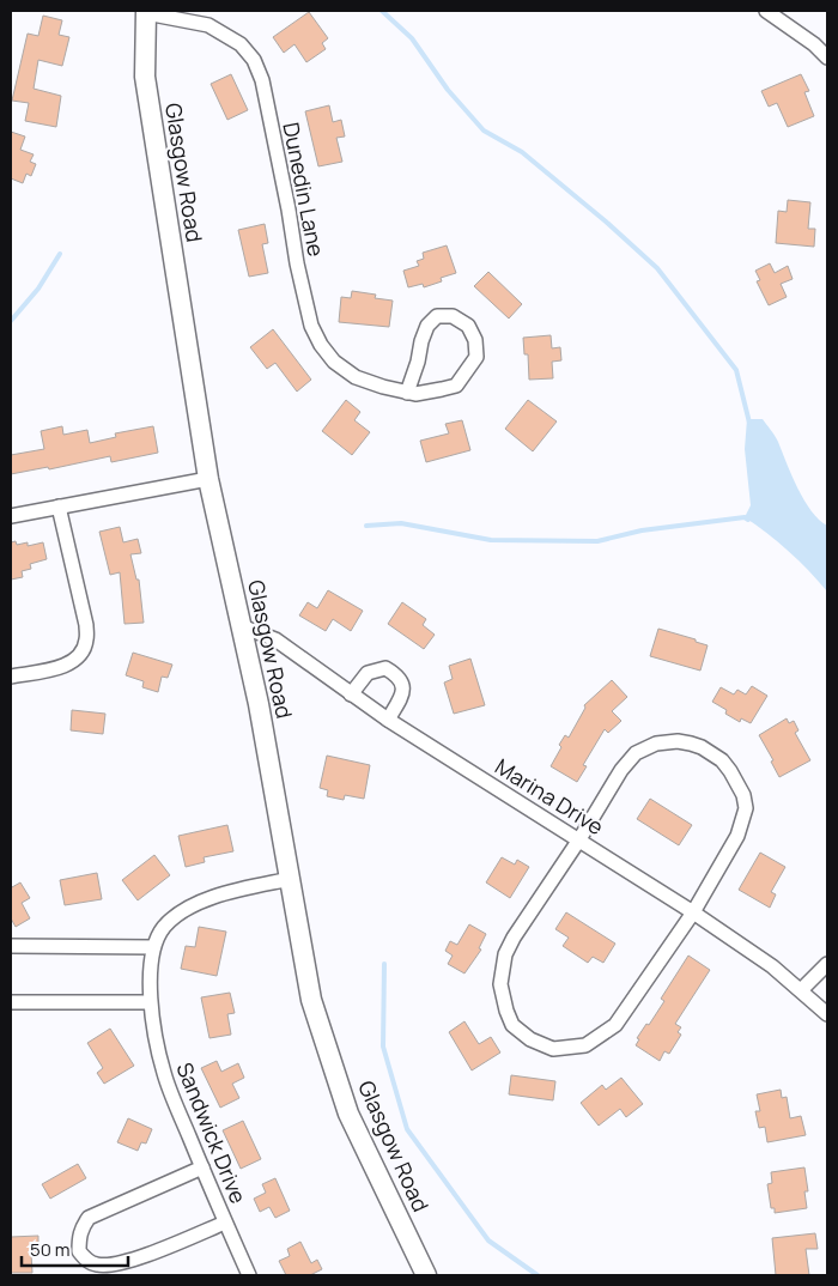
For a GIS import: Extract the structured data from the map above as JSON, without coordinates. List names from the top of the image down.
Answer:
{
  "streets": {
    "street": [
      "Glasgow Road",
      "Dunedin Lane",
      "Marina Drive",
      "Sandwick Drive"
    ]
  },
  "crossings": [
    ["Glasgow Road", "Dunedin Lane"],
    ["Glasgow Road", "Marina Drive"],
    ["Glasgow Road", "Sandwick Drive"]
  ],
  "scale_bar": "50 m"
}
